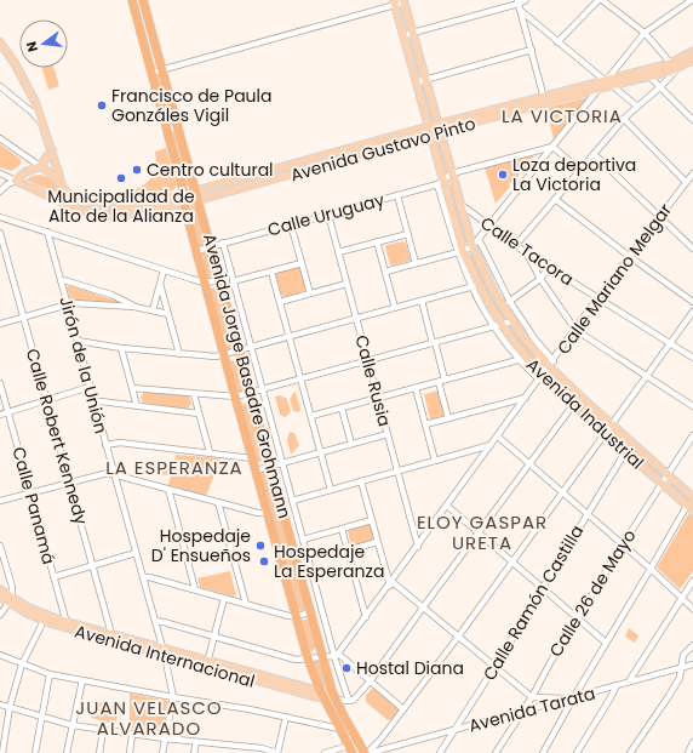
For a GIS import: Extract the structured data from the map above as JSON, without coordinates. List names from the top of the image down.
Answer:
{
  "streets": {
    "highway": ["Avenida Jorge Basadre Grohmann"],
    "main road": ["Avenida Gustavo Pinto", "Avenida Industrial", "Avenida Internacional"],
    "street": [
      "Calle Uruguay",
      "Calle Tacora",
      "Calle Mariano Melgar",
      "Jirón de la Unión",
      "Calle Rusia",
      "Calle Robert Kennedy",
      "Calle Panamá",
      "Calle 26 de Mayo",
      "Calle Ramón Castilla",
      "Avenida Tarata"
    ]
  },
  "crossings": [
    ["Avenida Gustavo Pinto", "Avenida Jorge Basadre Grohmann"],
    ["Avenida Gustavo Pinto", "Avenida Industrial"],
    ["Calle Uruguay", "Avenida Jorge Basadre Grohmann"],
    ["Calle Uruguay", "Calle Rusia"],
    ["Calle Uruguay", "Avenida Industrial"],
    ["Calle Tacora", "Calle Mariano Melgar"],
    ["Calle Tacora", "Avenida Industrial"],
    ["Calle Mariano Melgar", "Calle Rusia"],
    ["Calle Mariano Melgar", "Avenida Industrial"],
    ["Jirón de la Unión", "Avenida Internacional"],
    ["Avenida Jorge Basadre Grohmann", "Avenida Internacional"],
    ["Avenida Jorge Basadre Grohmann", "Avenida Tarata"],
    ["Avenida Industrial", "Calle 26 de Mayo"],
    ["Avenida Industrial", "Calle Ramón Castilla"],
    ["Calle Robert Kennedy", "Avenida Internacional"],
    ["Calle Panamá", "Avenida Internacional"],
    ["Calle 26 de Mayo", "Avenida Tarata"],
    ["Calle Ramón Castilla", "Avenida Tarata"]
  ],
  "districts": [
    "LA VICTORIA",
    "LA ESPERANZA",
    "ELOY GASPAR URETA",
    "JUAN VELASCO ALVARADO"
  ],
  "places": [
    "Francisco de Paula Gonzáles Vigil",
    "Centro cultural",
    "Loza deportiva La Victoria",
    "Municipalidad de Alto de la Alianza",
    "Hospedaje D' Ensueños",
    "Hospedaje La Esperanza",
    "Hostal Diana"
  ],
  "north": "left"
}
